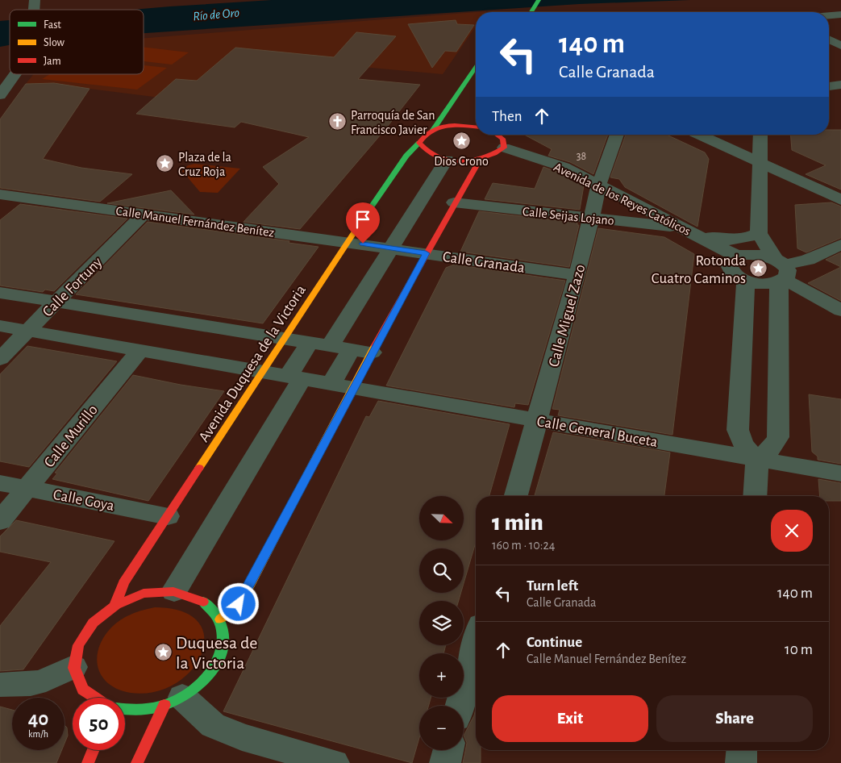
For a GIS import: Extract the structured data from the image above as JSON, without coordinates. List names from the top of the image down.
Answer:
{
  "streets": {
    "main road": ["Avenida Duquesa de la Victoria"],
    "street": [
      "Avenida de los Reyes Católicos",
      "Calle Seijas Lojano",
      "Calle Manuel Fernández Benítez",
      "Calle Granada",
      "Calle Fortuny",
      "Calle Miguel Zazo",
      "Calle General Buceta",
      "Calle Murillo",
      "Calle Goya"
    ]
  },
  "crossings": [
    ["Avenida de los Reyes Católicos", "Calle Seijas Lojano"],
    ["Avenida de los Reyes Católicos", "Calle Miguel Zazo"],
    ["Calle Seijas Lojano", "Calle Miguel Zazo"],
    ["Calle Manuel Fernández Benítez", "Calle Granada"],
    ["Calle Manuel Fernández Benítez", "Calle Fortuny"],
    ["Calle Manuel Fernández Benítez", "Avenida Duquesa de la Victoria"],
    ["Calle Granada", "Calle Miguel Zazo"],
    ["Calle Fortuny", "Calle General Buceta"],
    ["Calle Miguel Zazo", "Calle General Buceta"],
    ["Avenida Duquesa de la Victoria", "Calle General Buceta"],
    ["Avenida Duquesa de la Victoria", "Calle Goya"],
    ["Calle General Buceta", "Calle Murillo"],
    ["Calle Murillo", "Calle Goya"]
  ],
  "water": ["Río de Oro"],
  "places": {
    "church": ["Parroquía de San Francisco Javier"],
    "place": [
      "Dios Crono",
      "Plaza de la Cruz Roja",
      "Rotonda Cuatro Caminos",
      "Duquesa de la Victoria"
    ]
  },
  "house_numbers": ["38"],
  "legend": ["Fast", "Slow", "Jam"],
  "north": "bottom right",
  "page": {
    "turn": ["140 m", "Calle Granada"],
    "then": "Then",
    "map_buttons": ["+", "−"],
    "heading": ["1 min", "160 m · 10:24"],
    "list": [
      {
        "name": "Turn left",
        "note": "Calle Granada",
        "value": "140 m"
      },
      {
        "name": "Continue",
        "note": "Calle Manuel Fernández Benítez",
        "value": "10 m"
      }
    ],
    "buttons": ["Exit", "Share"],
    "speed": "40 km/h",
    "limit": "50"
  }
}
